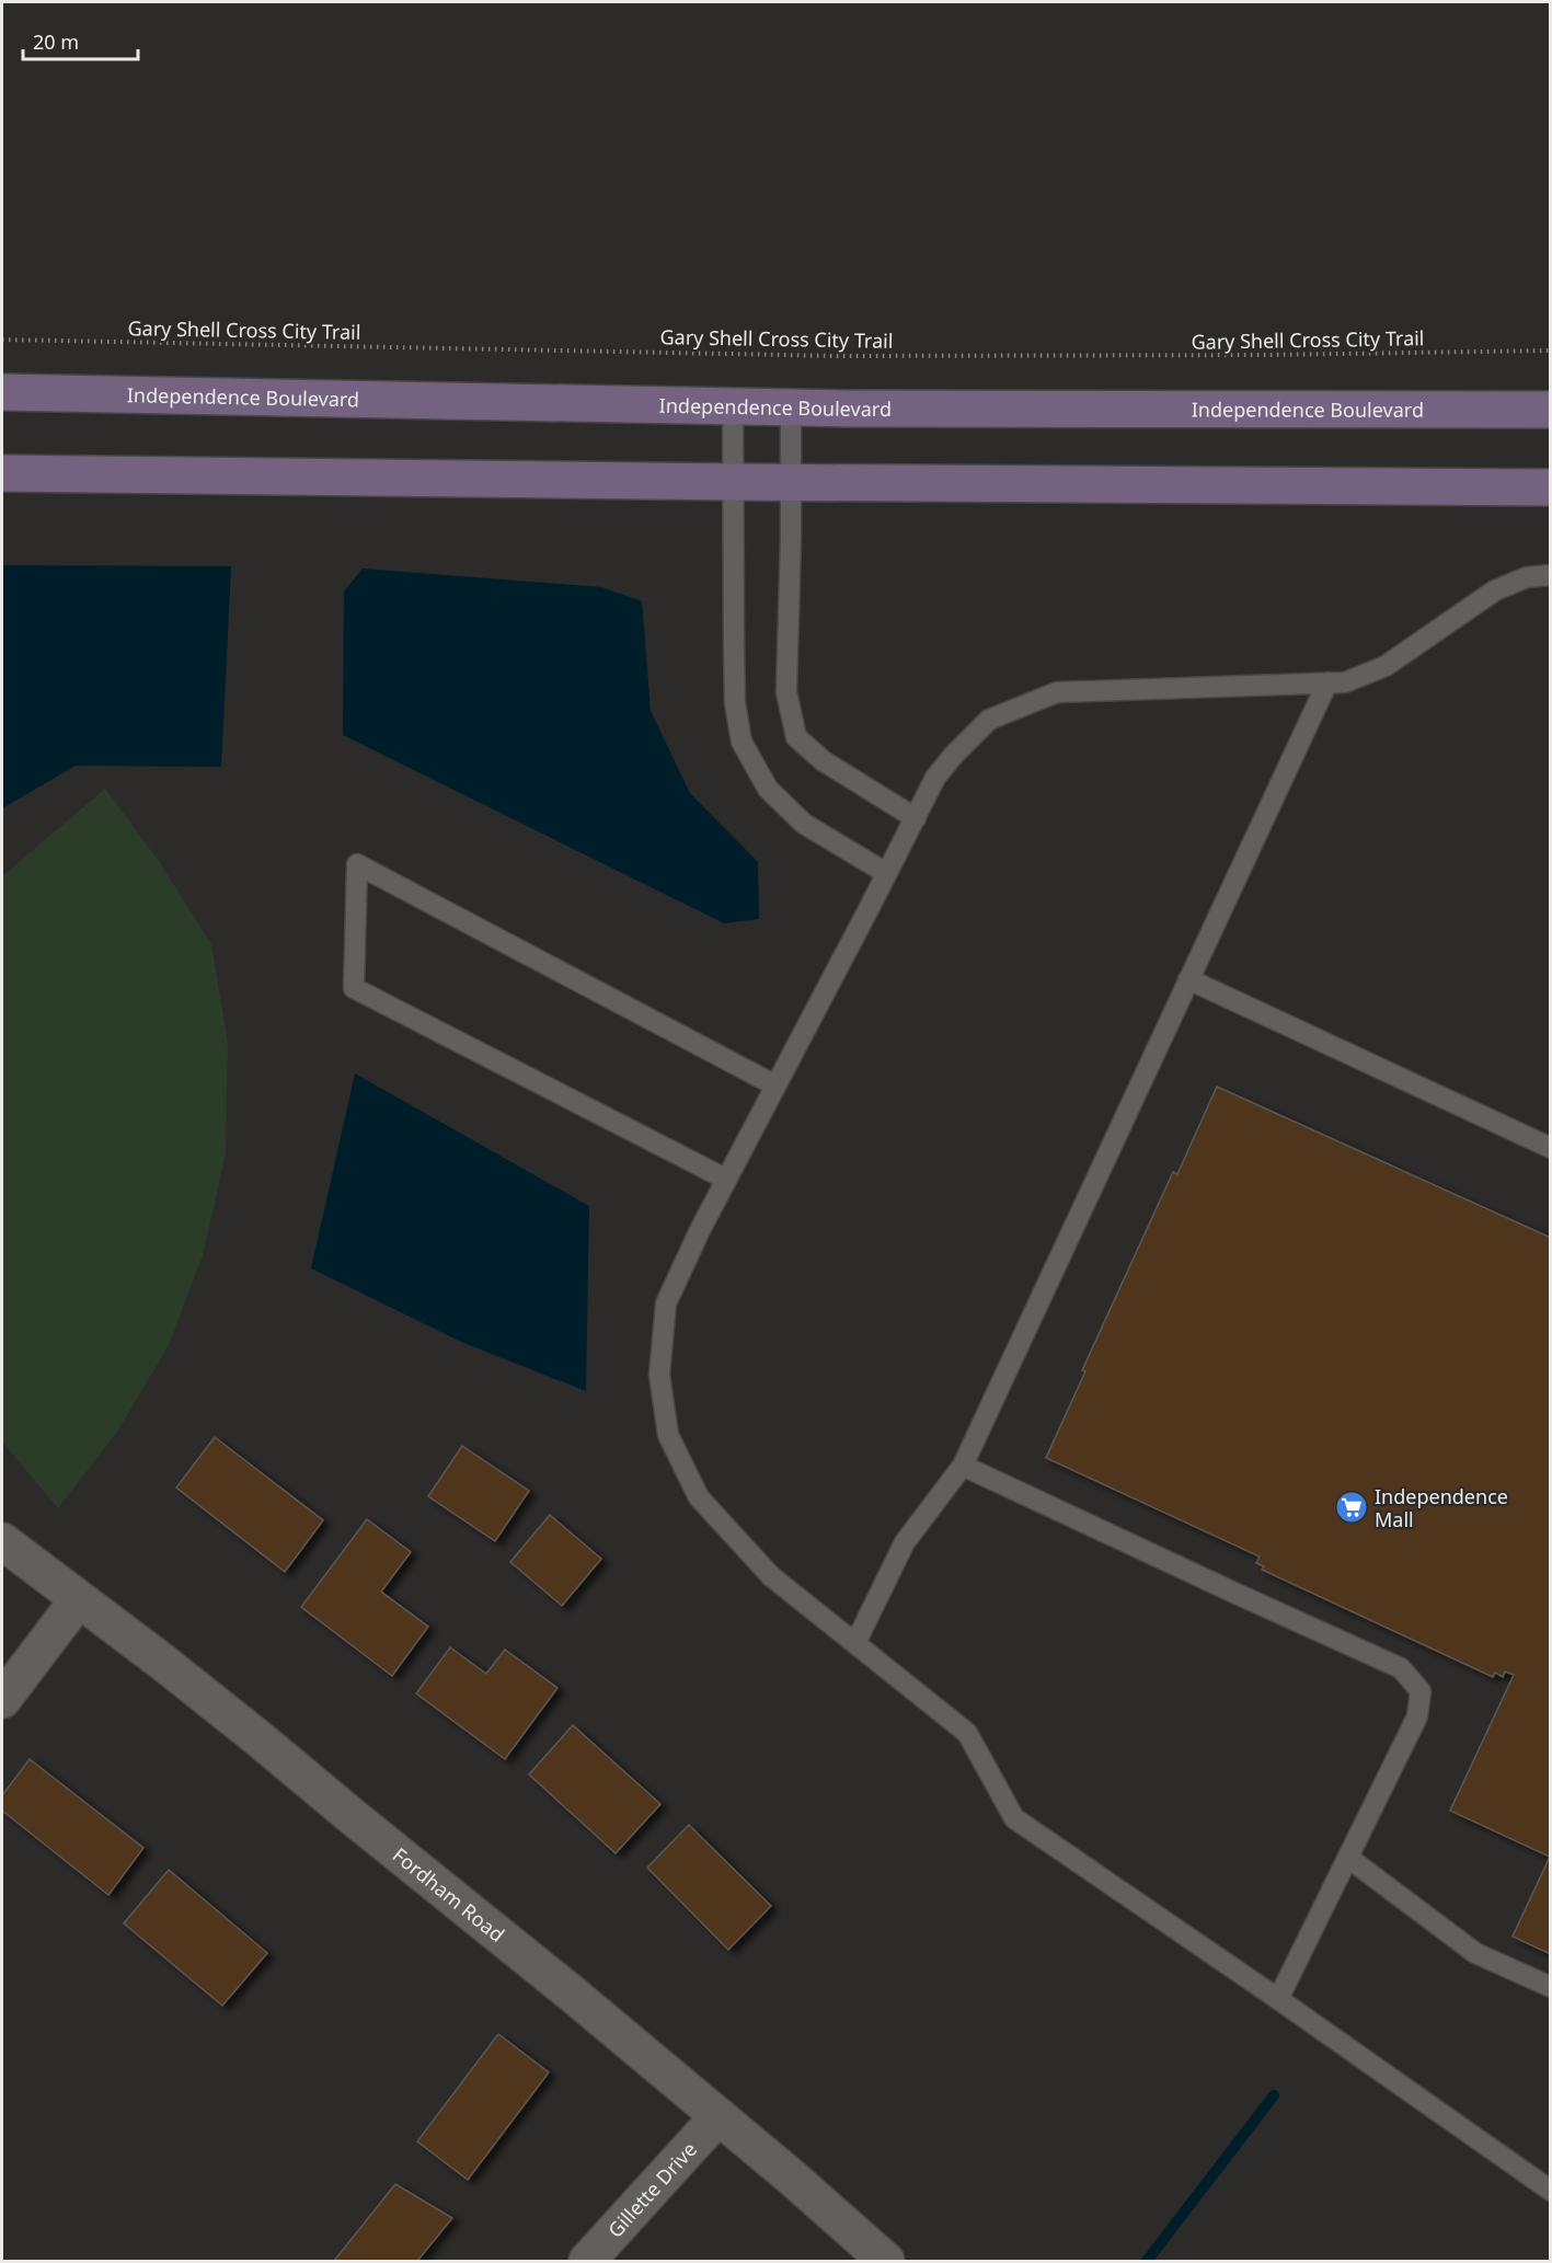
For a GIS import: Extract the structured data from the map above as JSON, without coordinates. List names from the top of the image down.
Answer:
{
  "streets": {
    "main road": ["Independence Boulevard"],
    "street": ["Fordham Road", "Gillette Drive"],
    "path": ["Gary Shell Cross City Trail"]
  },
  "crossings": [
    ["Fordham Road", "Gillette Drive"]
  ],
  "places": {
    "supermarket": ["Independence Mall"]
  },
  "scale_bar": "20 m"
}
